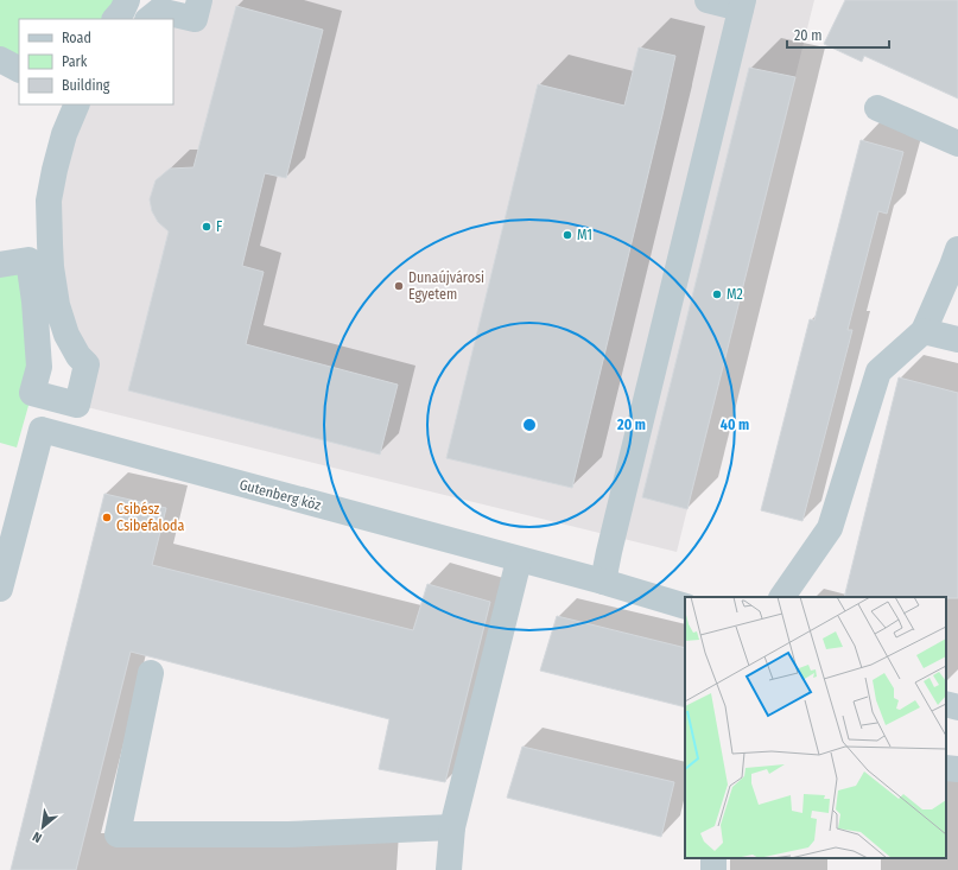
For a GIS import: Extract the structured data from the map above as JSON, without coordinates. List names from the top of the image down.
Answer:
{
  "streets": {
    "street": ["Gutenberg köz"]
  },
  "places": [
    "F",
    "M1",
    "Dunaújvárosi Egyetem",
    "M2",
    "Csibész Csibefaloda"
  ],
  "legend": ["Road", "Park", "Building"],
  "scale_bar": "20 m",
  "north": "bottom left",
  "rings": ["20 m", "40 m"]
}
